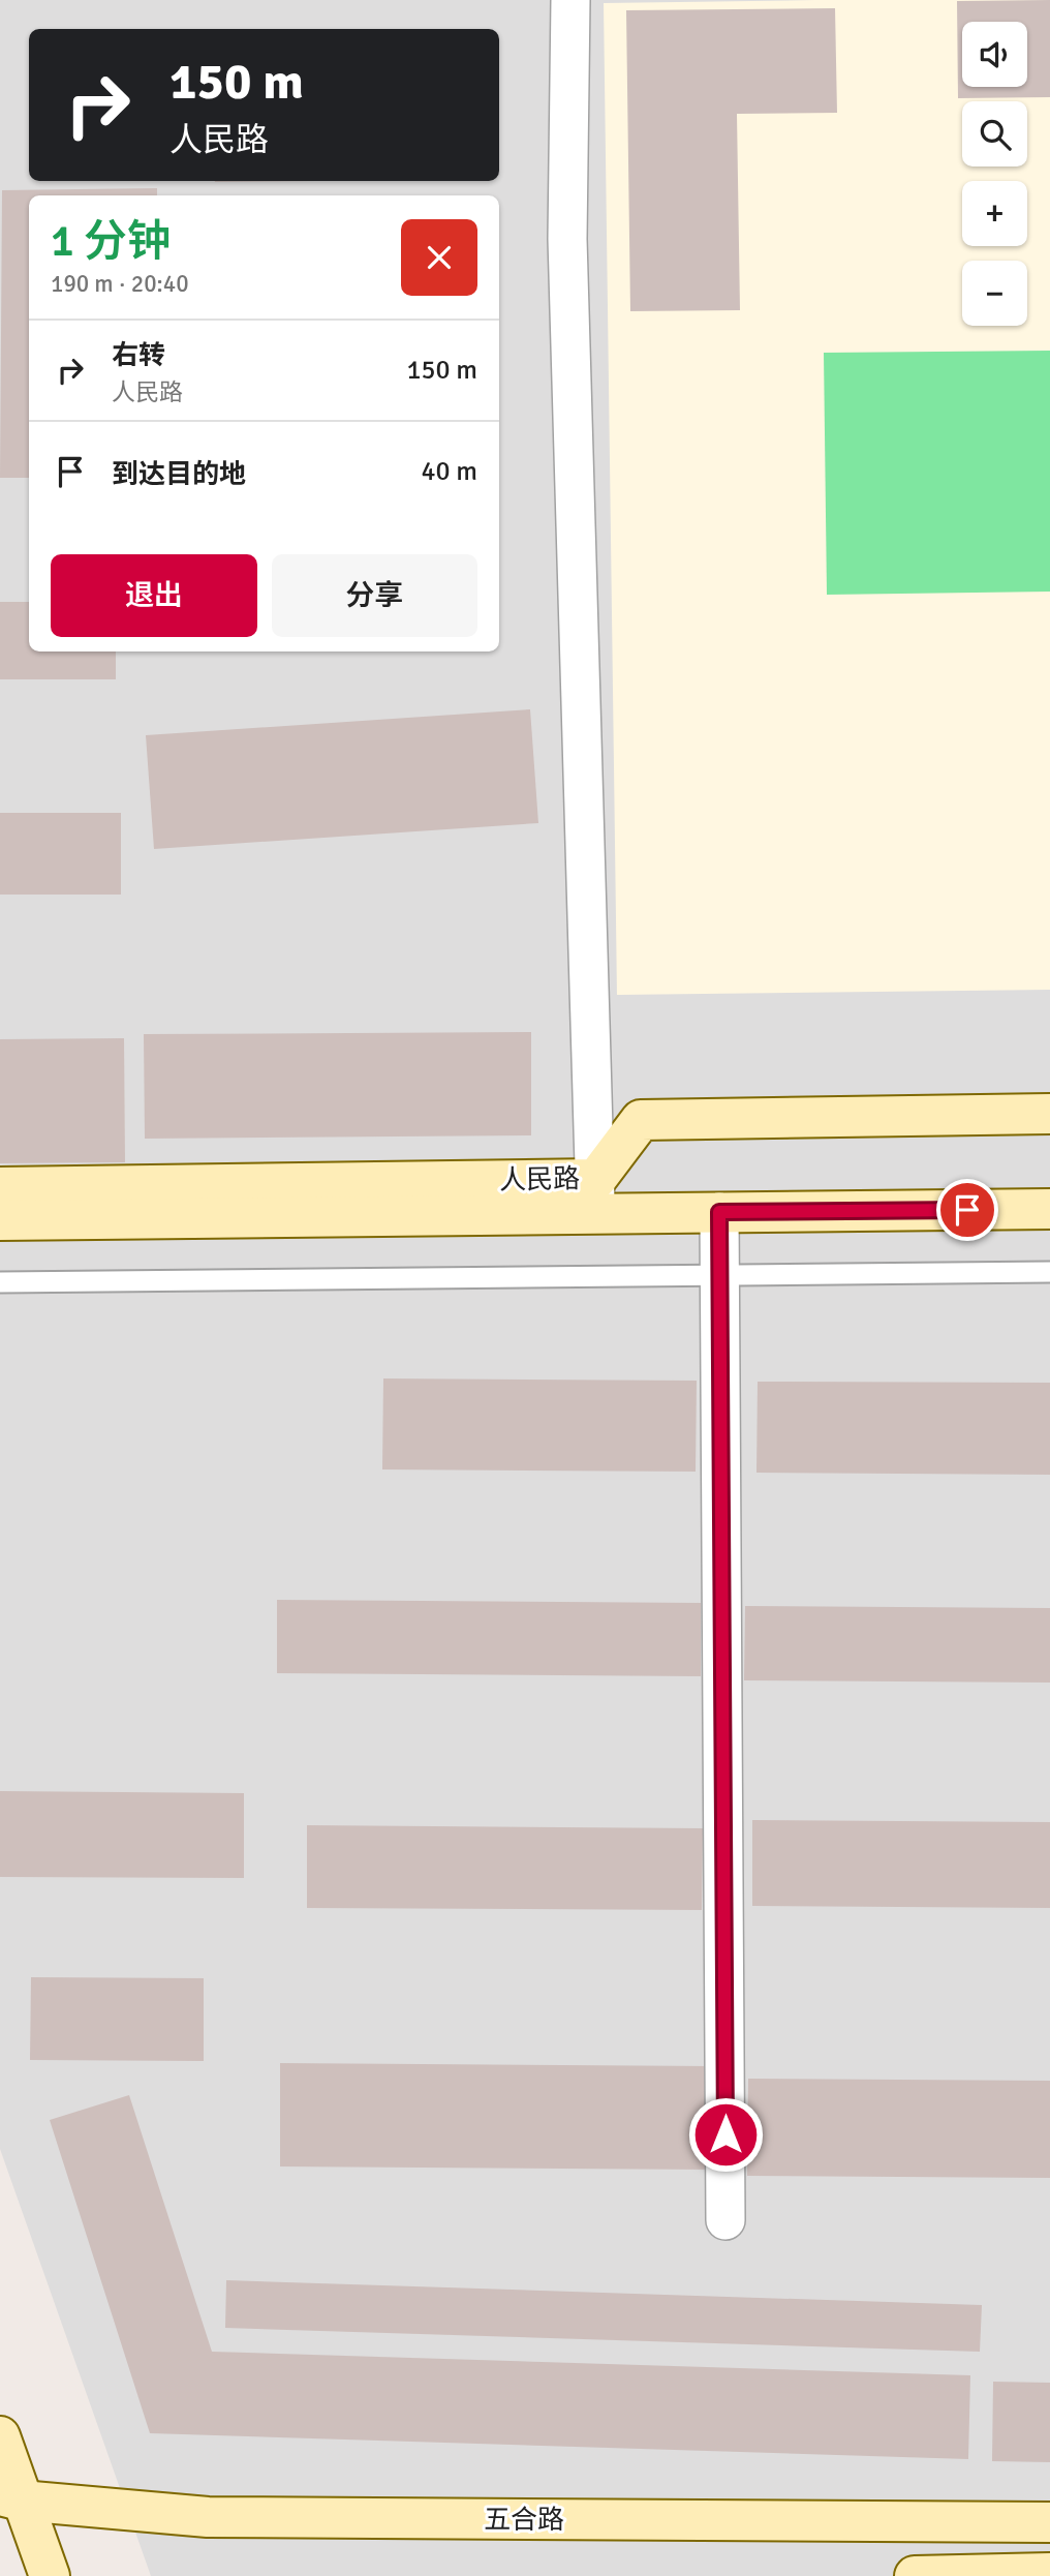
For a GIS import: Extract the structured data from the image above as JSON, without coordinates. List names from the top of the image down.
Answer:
{
  "streets": {
    "main road": ["人民路", "五合路"]
  },
  "page": {
    "map_buttons": ["+", "−"],
    "turn": ["150 m", "人民路"],
    "heading": ["1 分钟", "190 m · 20:40"],
    "list": [
      {
        "name": "右转",
        "note": "人民路",
        "value": "150 m"
      },
      {
        "name": "到达目的地",
        "value": "40 m"
      }
    ],
    "buttons": ["退出", "分享"]
  }
}
